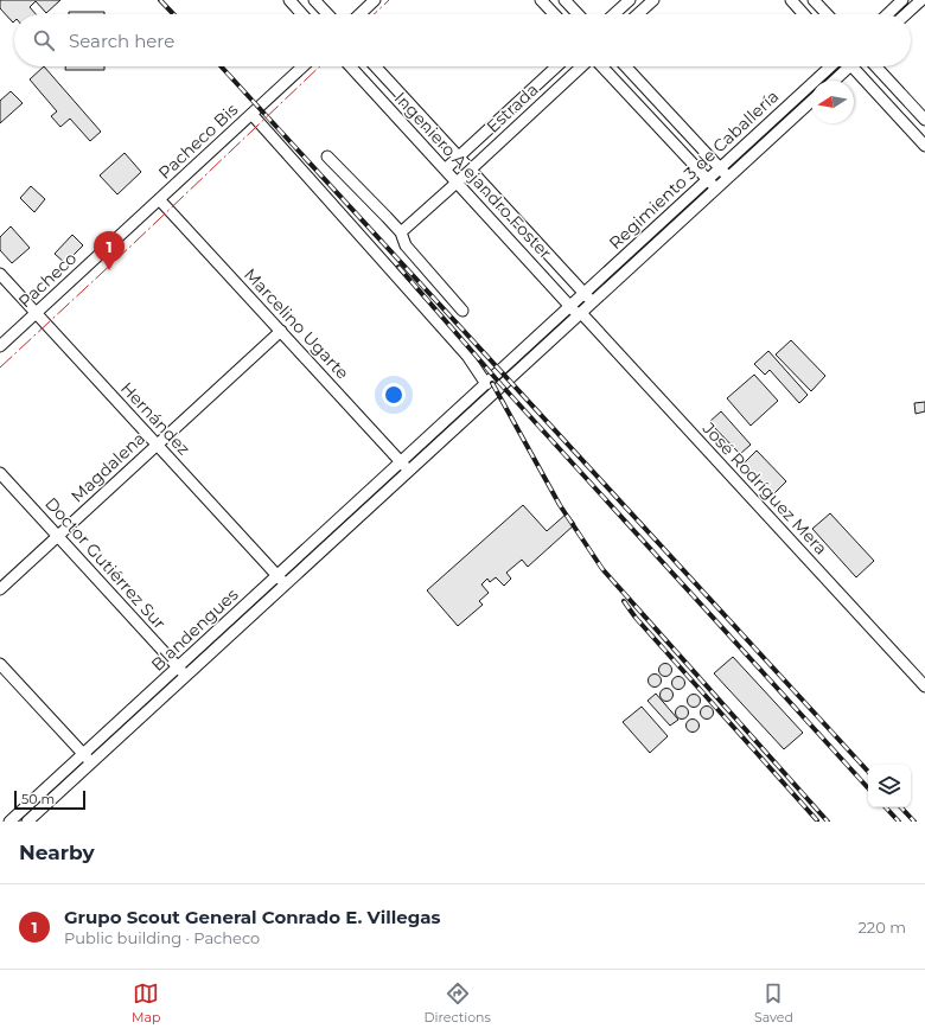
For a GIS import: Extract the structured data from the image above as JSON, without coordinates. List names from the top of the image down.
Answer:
{
  "streets": {
    "street": [
      "Estrada",
      "Pacheco Bis",
      "Regimiento 3 de Caballería",
      "Ingeniero Alejandro Foster",
      "Pacheco",
      "Marcelino Ugarte",
      "Hernández",
      "Magdalena",
      "José Rodríguez Mera",
      "Doctor Gutiérrez Sur",
      "Blandengues"
    ]
  },
  "crossings": [
    ["Estrada", "Ingeniero Alejandro Foster"],
    ["Pacheco Bis", "Pacheco"],
    ["Pacheco Bis", "Marcelino Ugarte"],
    ["Regimiento 3 de Caballería", "Ingeniero Alejandro Foster"],
    ["Regimiento 3 de Caballería", "José Rodríguez Mera"],
    ["Regimiento 3 de Caballería", "Blandengues"],
    ["Ingeniero Alejandro Foster", "José Rodríguez Mera"],
    ["Pacheco", "Marcelino Ugarte"],
    ["Pacheco", "Hernández"],
    ["Marcelino Ugarte", "Magdalena"],
    ["Marcelino Ugarte", "Blandengues"],
    ["Hernández", "Magdalena"],
    ["Hernández", "Blandengues"],
    ["Magdalena", "Doctor Gutiérrez Sur"],
    ["Doctor Gutiérrez Sur", "Blandengues"]
  ],
  "scale_bar": "50 m",
  "north": "left",
  "page": {
    "search": "Search here",
    "pins": "1",
    "scale": "50 m",
    "heading": "Nearby",
    "list": [
      {
        "mark": "1",
        "name": "Grupo Scout General Conrado E. Villegas",
        "note": "Public building · Pacheco",
        "value": "220 m"
      }
    ],
    "nav": ["Map", "Directions", "Saved"]
  }
}
